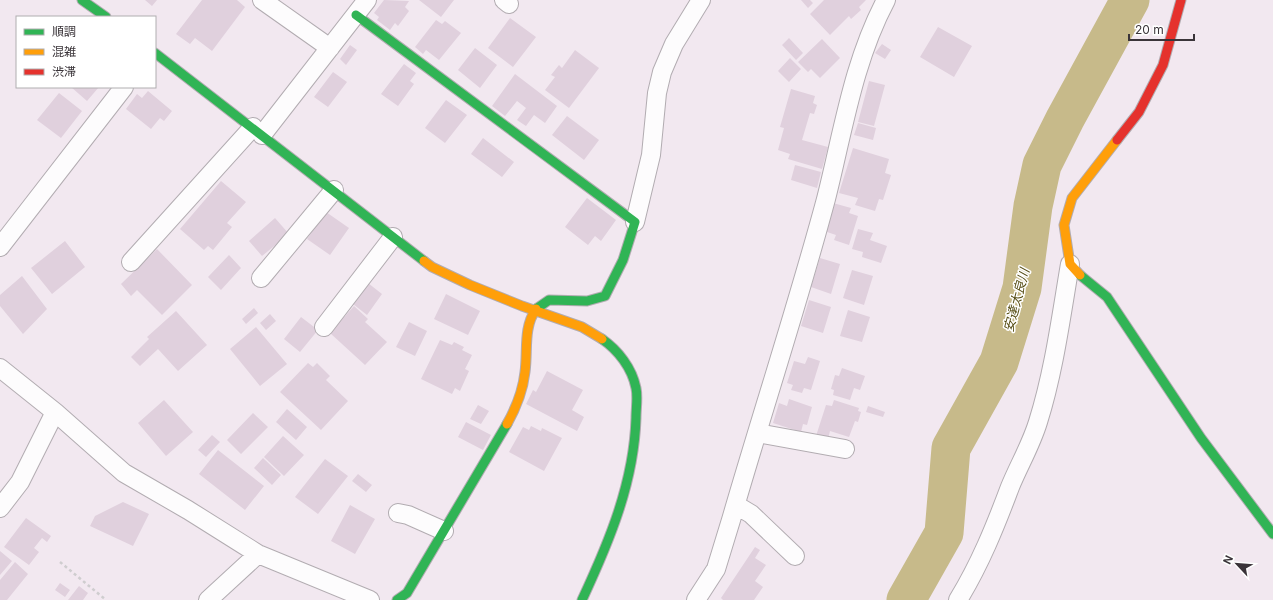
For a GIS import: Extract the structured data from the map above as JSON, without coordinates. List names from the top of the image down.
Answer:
{
  "water": ["安達太良川"],
  "legend": ["順調", "混雑", "渋滞"],
  "scale_bar": "20 m",
  "north": "top left"
}
